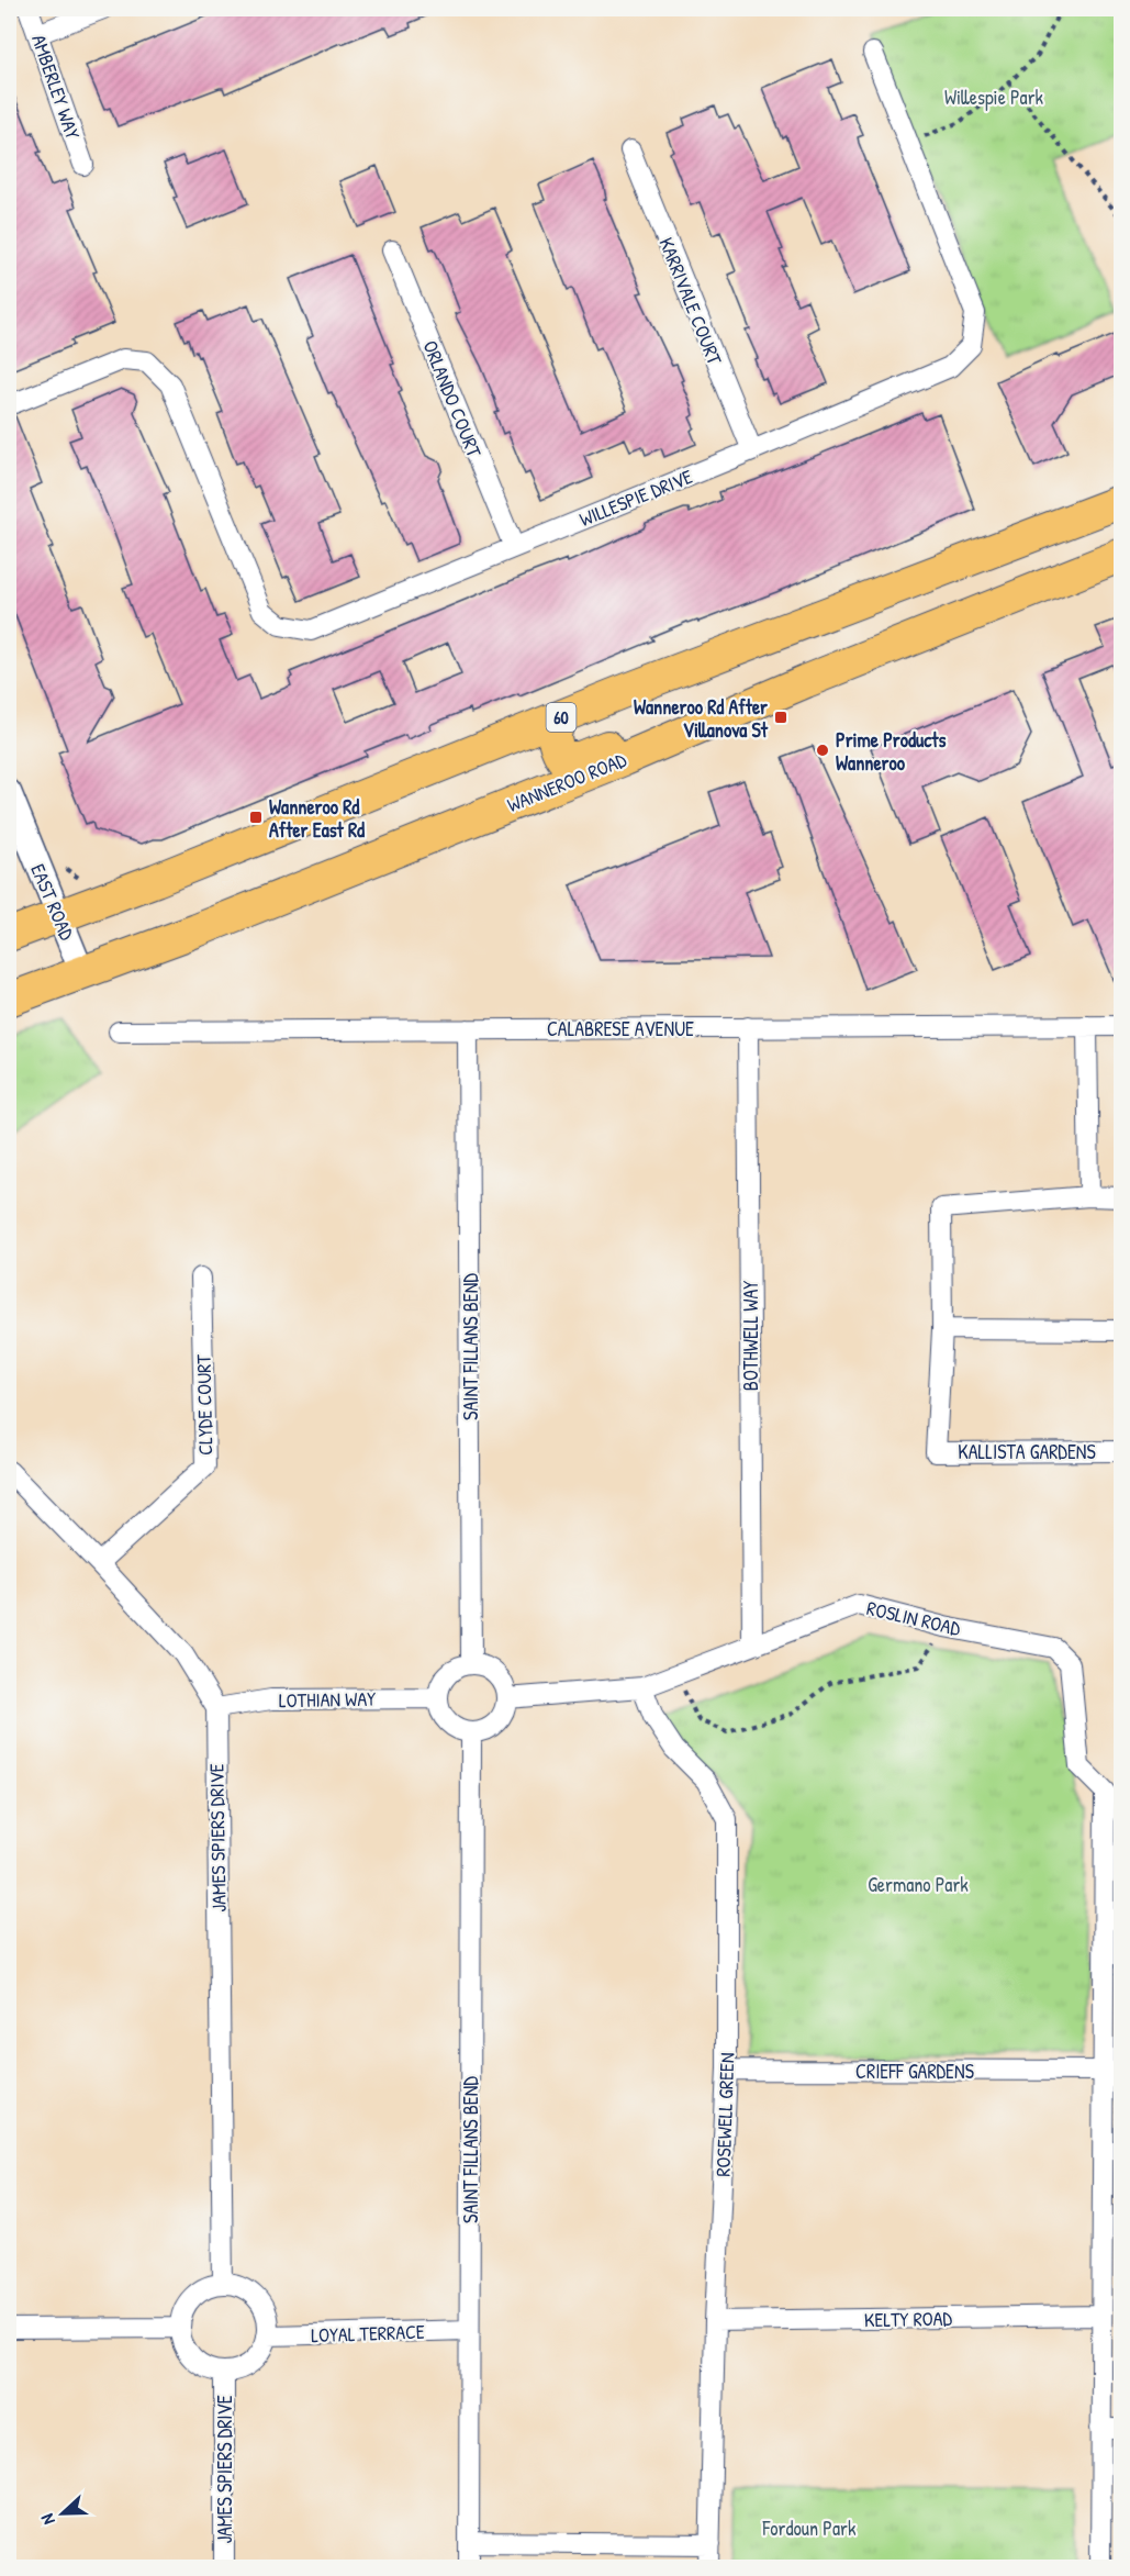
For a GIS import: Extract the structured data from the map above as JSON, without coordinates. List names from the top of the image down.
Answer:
{
  "streets": {
    "highway": ["60", "WANNEROO ROAD"],
    "street": [
      "AMBERLEY WAY",
      "KARRIVALE COURT",
      "ORLANDO COURT",
      "WILLESPIE DRIVE",
      "EAST ROAD",
      "CALABRESE AVENUE",
      "BOTHWELL WAY",
      "SAINT FILLANS BEND",
      "CLYDE COURT",
      "KALLISTA GARDENS",
      "ROSLIN ROAD",
      "LOTHIAN WAY",
      "JAMES SPIERS DRIVE",
      "CRIEFF GARDENS",
      "ROSEWELL GREEN",
      "KELTY ROAD",
      "LOYAL TERRACE"
    ]
  },
  "crossings": [
    ["KARRIVALE COURT", "WILLESPIE DRIVE"],
    ["ORLANDO COURT", "WILLESPIE DRIVE"],
    ["60", "WANNEROO ROAD"],
    ["60", "EAST ROAD"],
    ["WANNEROO ROAD", "EAST ROAD"],
    ["CALABRESE AVENUE", "BOTHWELL WAY"],
    ["CALABRESE AVENUE", "SAINT FILLANS BEND"],
    ["BOTHWELL WAY", "ROSLIN ROAD"],
    ["SAINT FILLANS BEND", "ROSLIN ROAD"],
    ["SAINT FILLANS BEND", "LOTHIAN WAY"],
    ["SAINT FILLANS BEND", "LOYAL TERRACE"],
    ["ROSLIN ROAD", "LOTHIAN WAY"],
    ["ROSLIN ROAD", "ROSEWELL GREEN"],
    ["LOTHIAN WAY", "JAMES SPIERS DRIVE"],
    ["JAMES SPIERS DRIVE", "LOYAL TERRACE"],
    ["CRIEFF GARDENS", "ROSEWELL GREEN"],
    ["ROSEWELL GREEN", "KELTY ROAD"]
  ],
  "parks": ["Willespie Park", "Germano Park", "Fordoun Park"],
  "places": {
    "transit": ["Wanneroo Rd After Villanova St", "Wanneroo Rd After East Rd"],
    "other": ["Prime Products Wanneroo"]
  },
  "north": "left"
}
